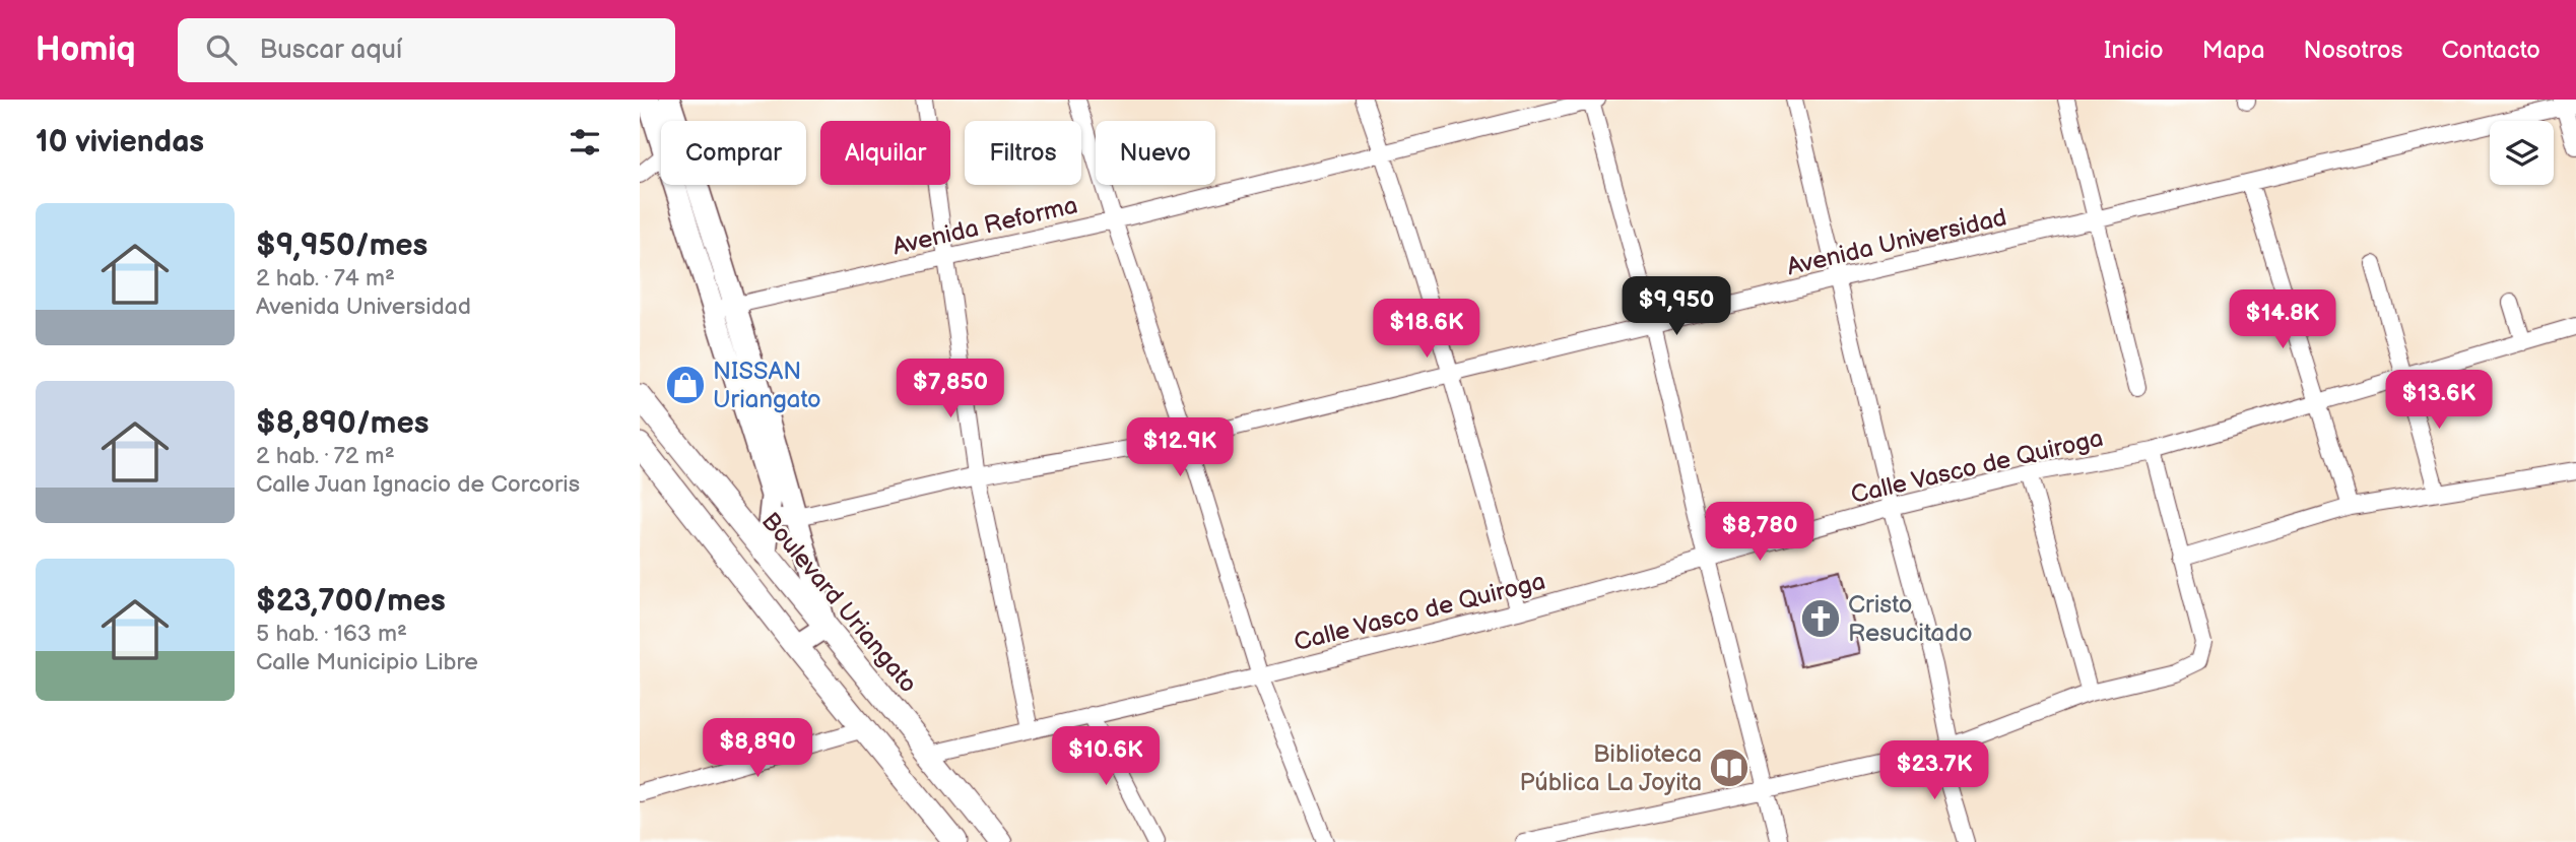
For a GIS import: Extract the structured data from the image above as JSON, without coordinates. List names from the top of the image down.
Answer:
{
  "streets": {
    "main road": ["Boulevard Uriangato"],
    "street": ["Avenida Reforma", "Avenida Universidad", "Calle Vasco de Quiroga"]
  },
  "crossings": [
    ["Calle Vasco de Quiroga", "Boulevard Uriangato"]
  ],
  "places": {
    "shop": ["NISSAN Uriangato"],
    "church": ["Cristo Resucitado"],
    "library": ["Biblioteca Pública La Joyita"]
  },
  "page": {
    "header": "Homiq",
    "search": "Buscar aquí",
    "nav": [
      "Inicio",
      "Mapa",
      "Nosotros",
      "Contacto"
    ],
    "heading": "10 viviendas",
    "chip": [
      "Comprar",
      "Alquilar",
      "Filtros",
      "Nuevo"
    ],
    "list": [
      {
        "name": "$9,950/mes",
        "note": "2 hab. · 74 m² · Avenida Universidad"
      },
      {
        "name": "$8,890/mes",
        "note": "2 hab. · 72 m² · Calle Juan Ignacio de Corcoris"
      },
      {
        "name": "$23,700/mes",
        "note": "5 hab. · 163 m² · Calle Municipio Libre"
      }
    ],
    "price": [
      "$9,950",
      "$14.8K",
      "$18.6K",
      "$7,850",
      "$13.6K",
      "$12.9K",
      "$8,780",
      "$8,890",
      "$10.6K",
      "$23.7K"
    ]
  }
}
